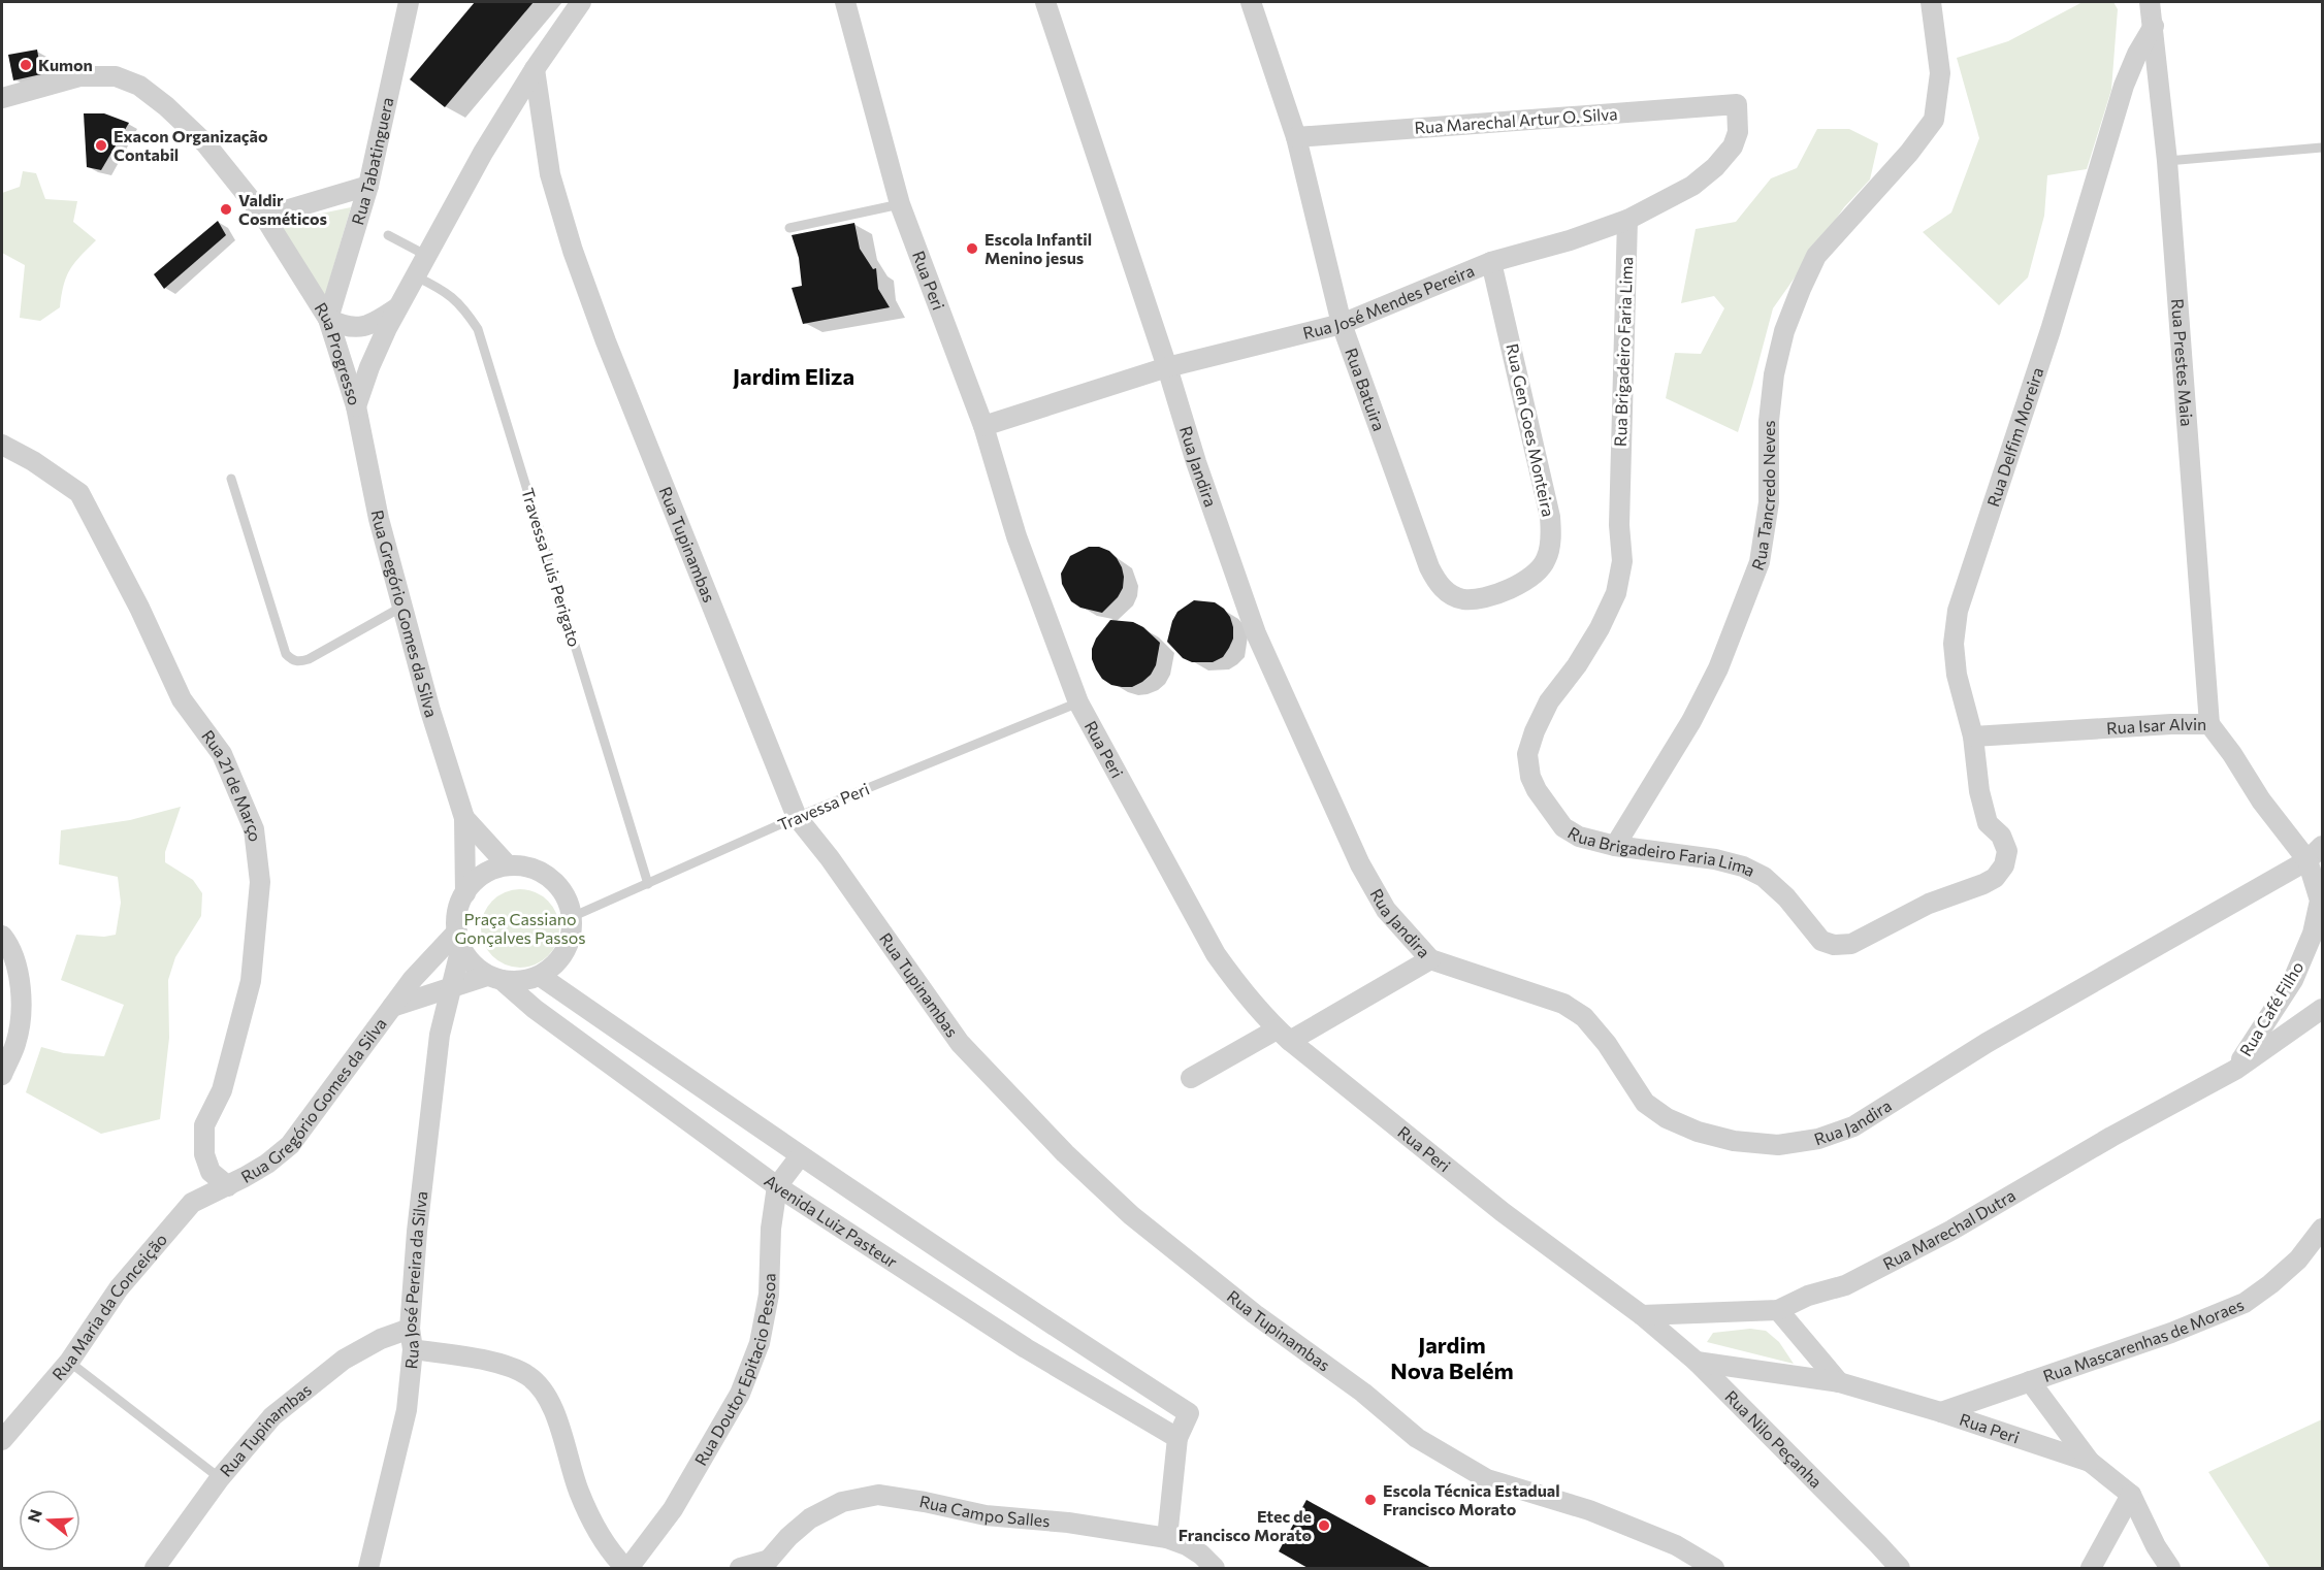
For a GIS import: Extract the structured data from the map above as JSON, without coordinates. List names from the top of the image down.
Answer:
{
  "streets": {
    "street": [
      "Rua Marechal Artur O. Silva",
      "Rua Tabatinguera",
      "Rua Peri",
      "Rua José Mendes Pereira",
      "Rua Progresso",
      "Rua Brigadeiro Faria Lima",
      "Rua Prestes Maia",
      "Rua Batuira",
      "Rua Gen Goes Monteira",
      "Rua Delfim Moreira",
      "Rua Jandira",
      "Rua Tancredo Neves",
      "Rua Tupinambas",
      "Rua Gregório Gomes da Silva",
      "Rua Isar Alvin",
      "Rua 21 de Março",
      "Rua Café Filho",
      "Avenida Luiz Pasteur",
      "Rua Marechal Dutra",
      "Rua José Pereira da Silva",
      "Rua Maria da Conceição",
      "Rua Mascarenhas de Moraes",
      "Rua Doutor Epitacio Pessoa",
      "Rua Nilo Peçanha",
      "Rua Campo Salles"
    ],
    "lane": ["Travessa Luis Perigato", "Travessa Peri"]
  },
  "crossings": [
    ["Rua Marechal Artur O. Silva", "Rua José Mendes Pereira"],
    ["Rua Marechal Artur O. Silva", "Rua Batuira"],
    ["Rua Tabatinguera", "Rua Progresso"],
    ["Rua Peri", "Rua José Mendes Pereira"],
    ["Rua Peri", "Travessa Peri"],
    ["Rua Peri", "Rua Marechal Dutra"],
    ["Rua Peri", "Rua Mascarenhas de Moraes"],
    ["Rua Peri", "Rua Nilo Peçanha"],
    ["Rua José Mendes Pereira", "Rua Brigadeiro Faria Lima"],
    ["Rua José Mendes Pereira", "Rua Batuira"],
    ["Rua José Mendes Pereira", "Rua Gen Goes Monteira"],
    ["Rua José Mendes Pereira", "Rua Jandira"],
    ["Rua Progresso", "Rua Tupinambas"],
    ["Rua Progresso", "Travessa Luis Perigato"],
    ["Rua Progresso", "Rua Gregório Gomes da Silva"],
    ["Rua Brigadeiro Faria Lima", "Rua Delfim Moreira"],
    ["Rua Brigadeiro Faria Lima", "Rua Tancredo Neves"],
    ["Rua Prestes Maia", "Rua Delfim Moreira"],
    ["Rua Prestes Maia", "Rua Isar Alvin"],
    ["Rua Batuira", "Rua Gen Goes Monteira"],
    ["Rua Delfim Moreira", "Rua Isar Alvin"],
    ["Rua Jandira", "Rua Isar Alvin"],
    ["Rua Jandira", "Rua Café Filho"],
    ["Rua Tupinambas", "Travessa Peri"],
    ["Rua Tupinambas", "Rua José Pereira da Silva"],
    ["Travessa Luis Perigato", "Travessa Peri"],
    ["Rua Gregório Gomes da Silva", "Rua 21 de Março"],
    ["Rua Gregório Gomes da Silva", "Travessa Peri"],
    ["Rua Gregório Gomes da Silva", "Avenida Luiz Pasteur"],
    ["Rua Gregório Gomes da Silva", "Rua José Pereira da Silva"],
    ["Rua Gregório Gomes da Silva", "Rua Maria da Conceição"],
    ["Rua Isar Alvin", "Rua Café Filho"],
    ["Rua 21 de Março", "Rua Maria da Conceição"],
    ["Travessa Peri", "Avenida Luiz Pasteur"],
    ["Travessa Peri", "Rua José Pereira da Silva"],
    ["Rua Café Filho", "Rua Marechal Dutra"],
    ["Avenida Luiz Pasteur", "Rua José Pereira da Silva"],
    ["Avenida Luiz Pasteur", "Rua Doutor Epitacio Pessoa"],
    ["Rua Marechal Dutra", "Rua Nilo Peçanha"]
  ],
  "districts": ["Jardim Eliza", "Jardim Nova Belém"],
  "parks": ["Praça Cassiano Gonçalves Passos"],
  "places": [
    "Kumon",
    "Exacon Organização Contabil",
    "Valdir Cosméticos",
    "Escola Infantil Menino jesus",
    "Escola Técnica Estadual Francisco Morato",
    "Etec de Francisco Morato"
  ],
  "north": "left"
}
